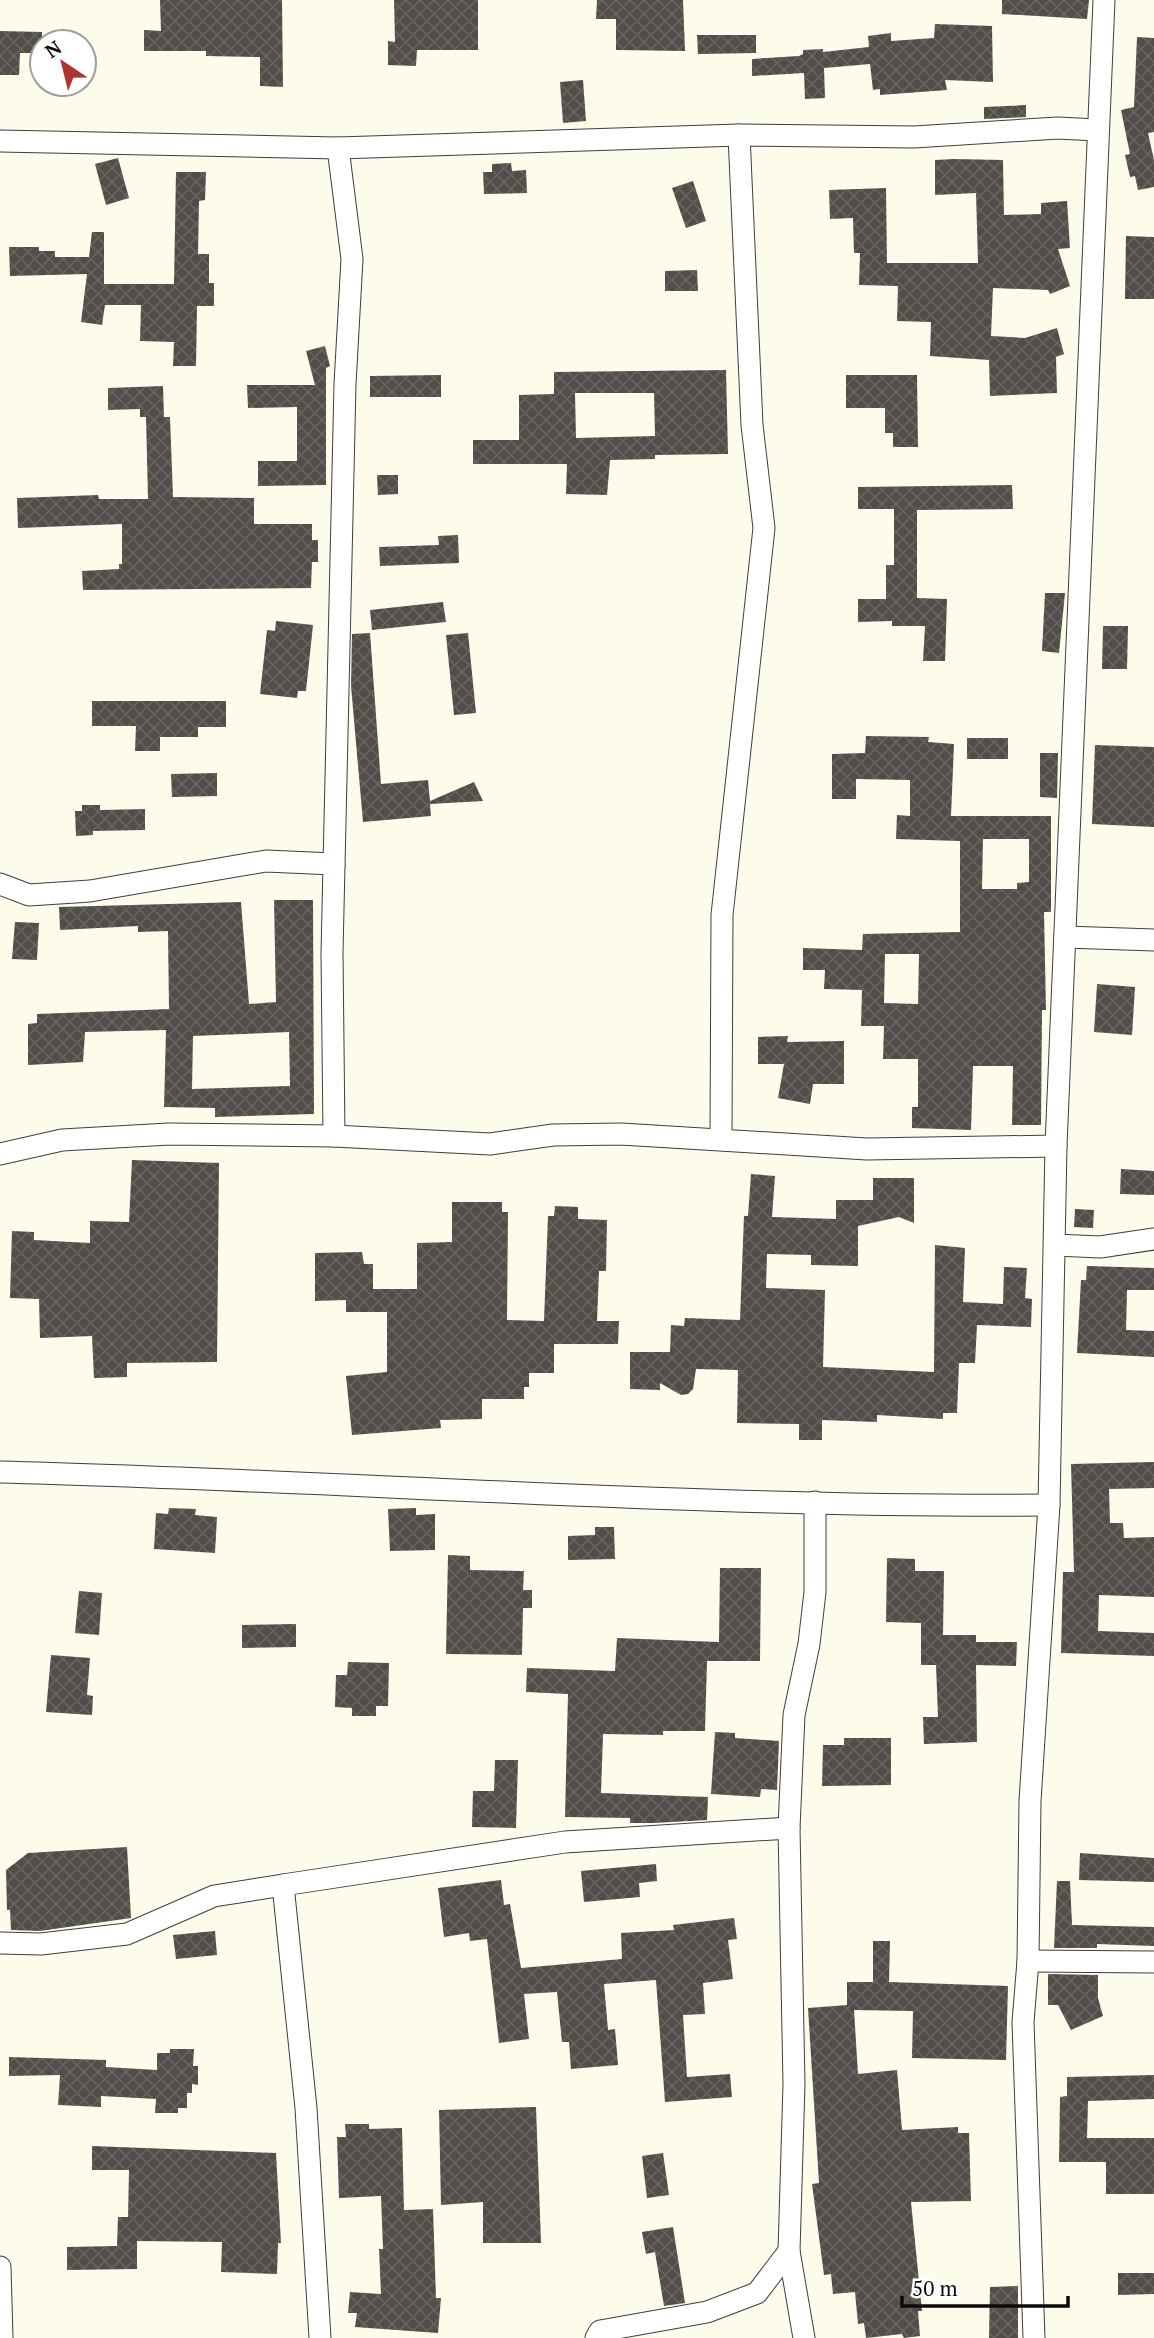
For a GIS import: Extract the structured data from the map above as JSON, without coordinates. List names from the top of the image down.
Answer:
{
  "scale_bar": "50 m",
  "north": "top left"
}
